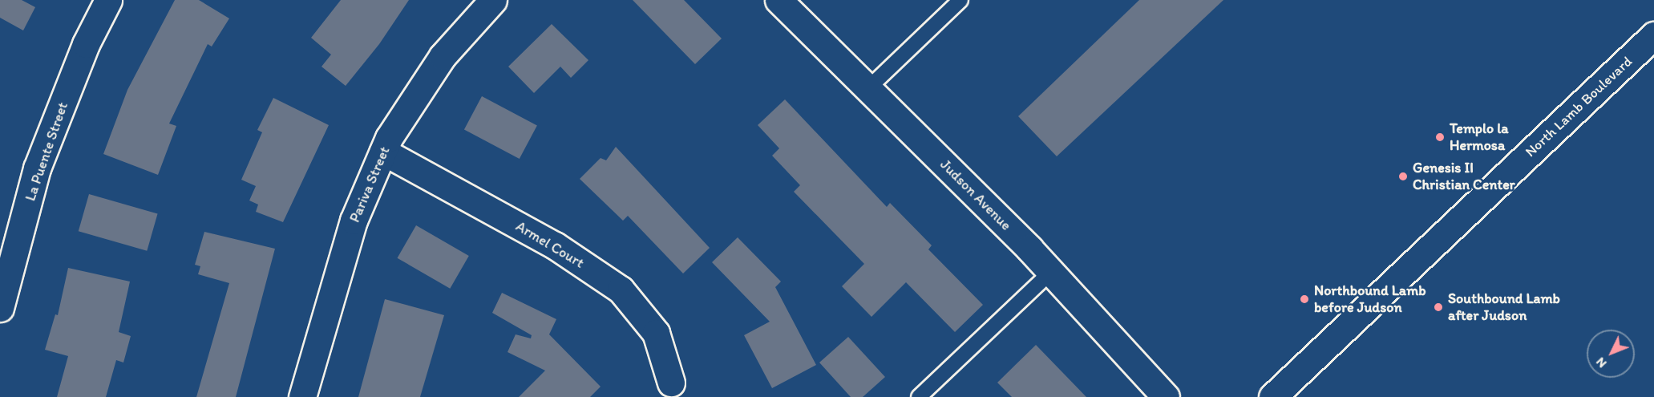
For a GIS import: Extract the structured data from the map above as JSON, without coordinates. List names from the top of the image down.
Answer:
{
  "streets": {
    "street": [
      "North Lamb Boulevard",
      "La Puente Street",
      "Pariva Street",
      "Judson Avenue",
      "Armel Court"
    ]
  },
  "crossings": [
    ["Pariva Street", "Armel Court"]
  ],
  "places": [
    "Templo la Hermosa",
    "Genesis II Christian Center",
    "Northbound Lamb before Judson",
    "Southbound Lamb after Judson"
  ],
  "north": "bottom left"
}
